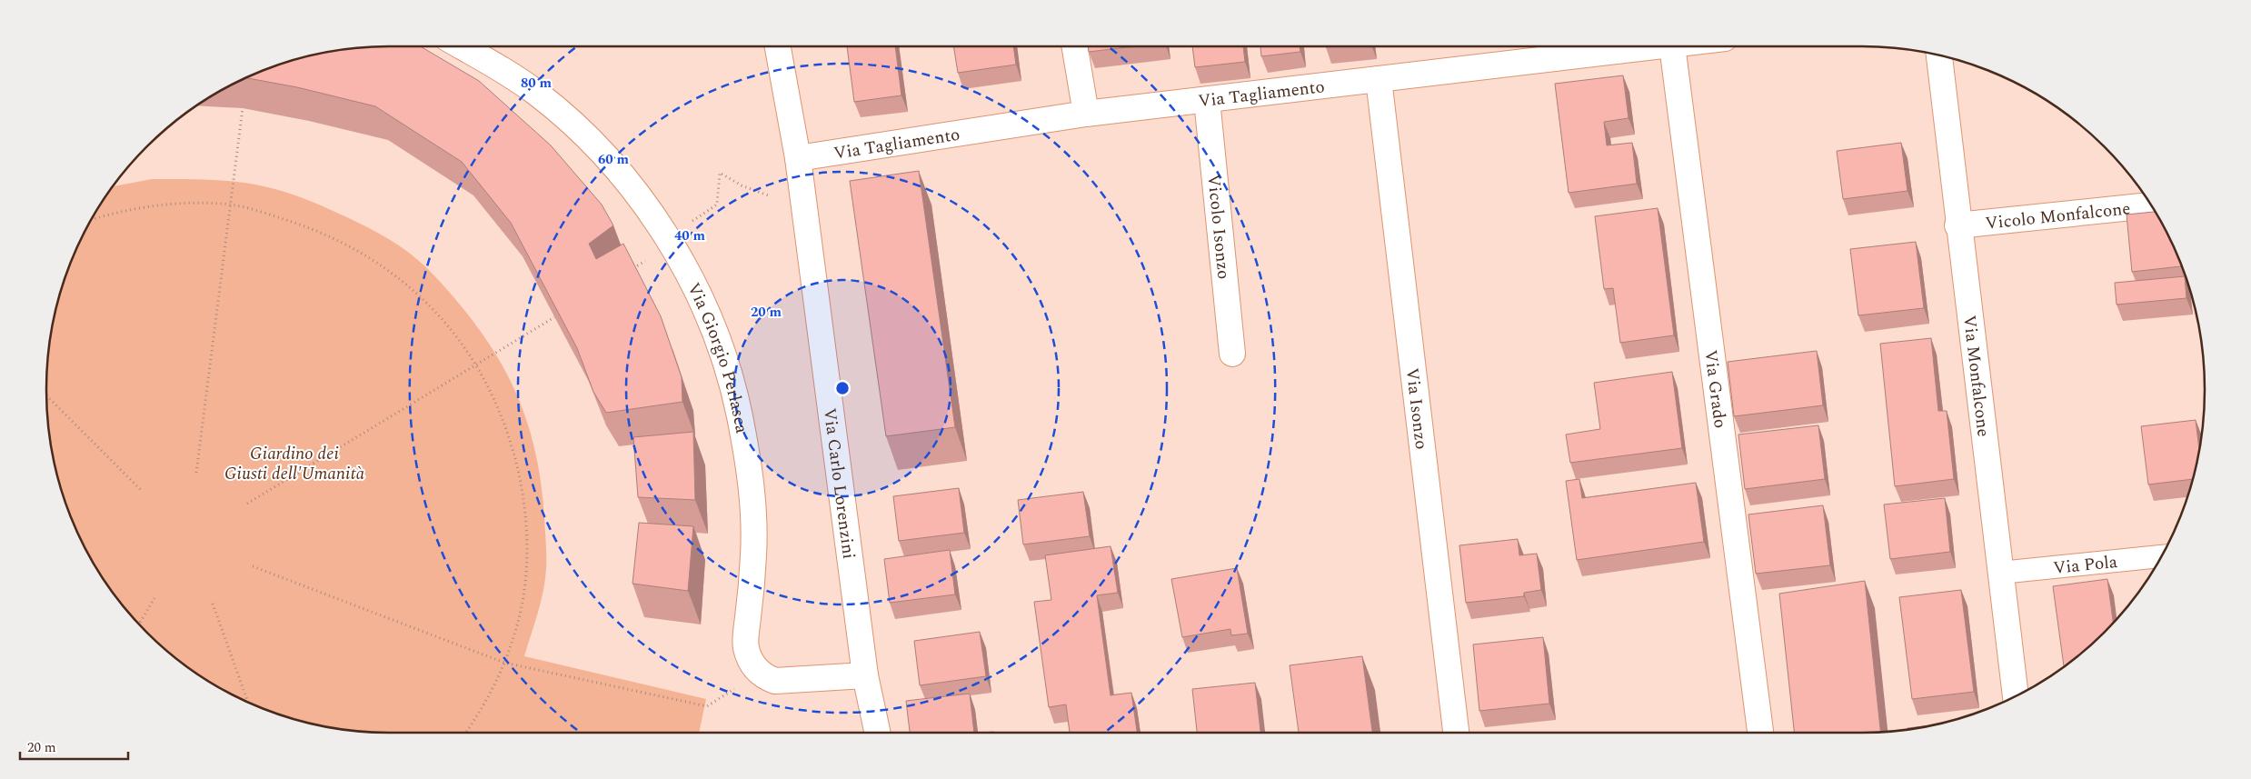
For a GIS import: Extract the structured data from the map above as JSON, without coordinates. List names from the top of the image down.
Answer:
{
  "streets": {
    "street": [
      "Via Tagliamento",
      "Vicolo Monfalcone",
      "Vicolo Isonzo",
      "Via Giorgio Perlasca",
      "Via Monfalcone",
      "Via Grado",
      "Via Isonzo",
      "Via Carlo Lorenzini"
    ],
    "lane": ["Via Pola"]
  },
  "crossings": [
    ["Via Tagliamento", "Vicolo Isonzo"],
    ["Via Tagliamento", "Via Isonzo"],
    ["Via Tagliamento", "Via Carlo Lorenzini"],
    ["Vicolo Monfalcone", "Via Monfalcone"],
    ["Via Monfalcone", "Via Pola"]
  ],
  "parks": ["Giardino dei Giusti dell'Umanità"],
  "scale_bar": "20 m",
  "rings": [
    "80 m",
    "60 m",
    "40 m",
    "20 m"
  ]
}
